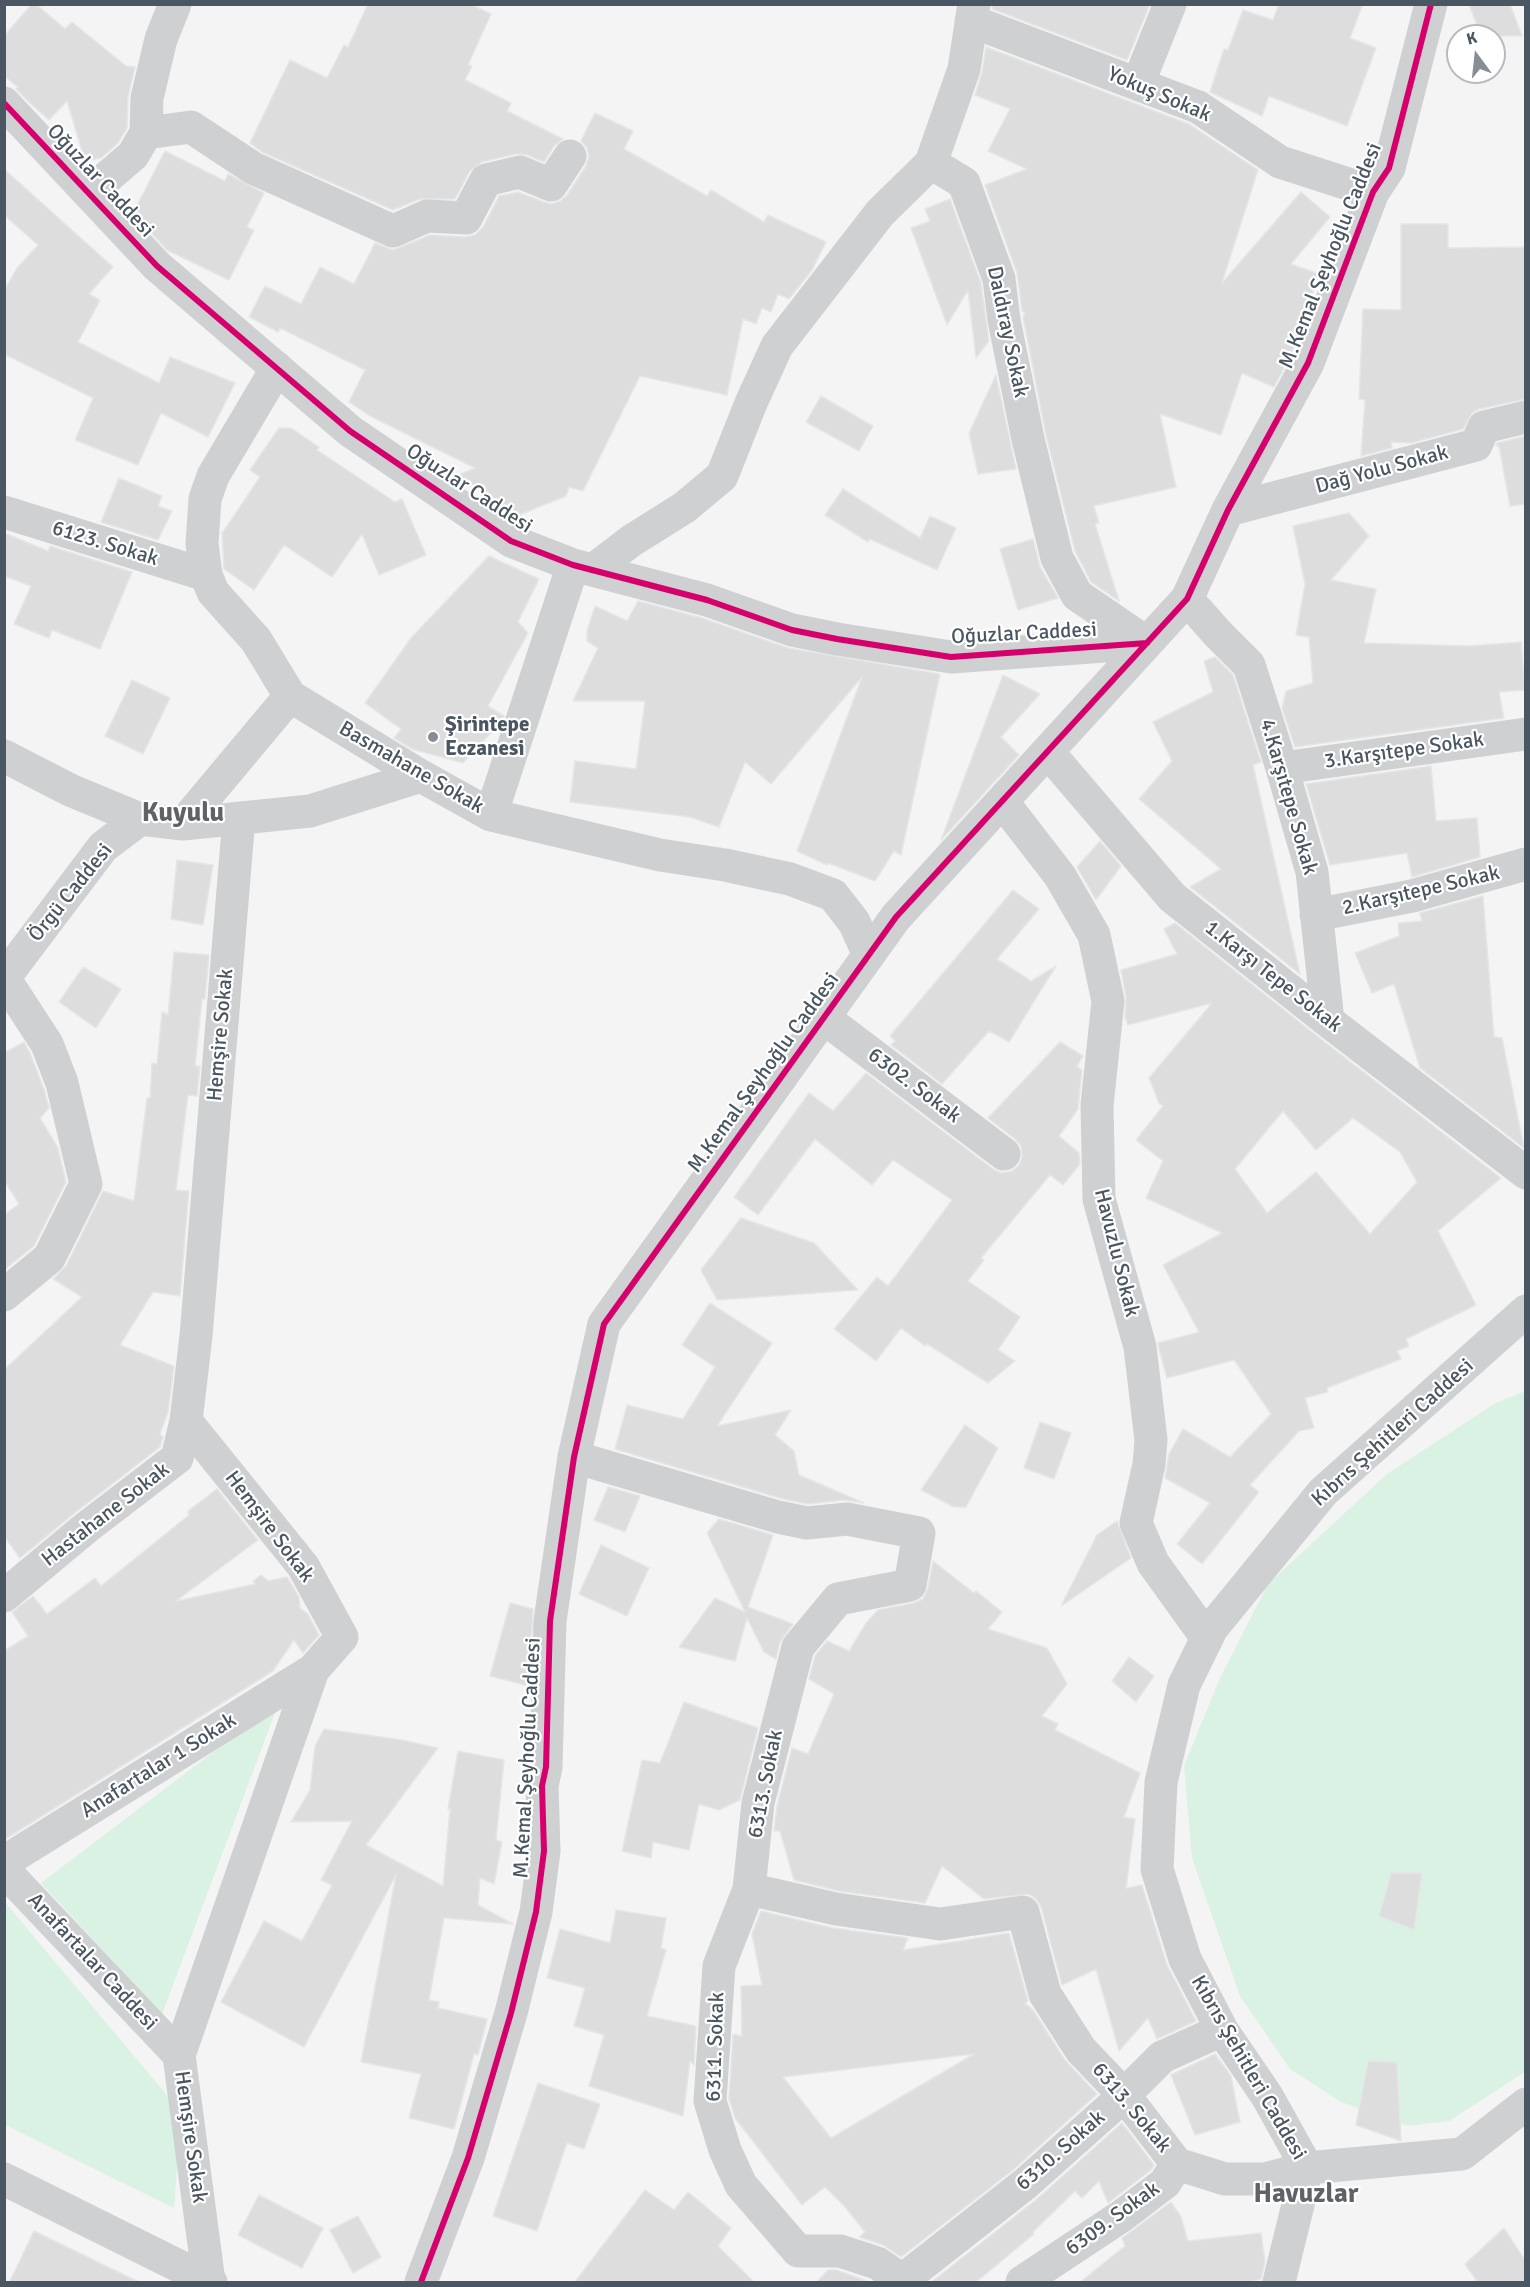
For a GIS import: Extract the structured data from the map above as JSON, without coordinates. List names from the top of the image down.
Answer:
{
  "streets": {
    "street": [
      "Yokuş Sokak",
      "Oğuzlar Caddesi",
      "M.Kemal Şeyhoğlu Caddesi",
      "Daldıray Sokak",
      "Dağ Yolu Sokak",
      "6123. Sokak",
      "3.Karşıtepe Sokak",
      "Basmahane Sokak",
      "4.Karşıtepe Sokak",
      "2.Karşıtepe Sokak",
      "Örgü Caddesi",
      "1.Karşı Tepe Sokak",
      "Hemşire Sokak",
      "6302. Sokak",
      "Havuzlu Sokak",
      "Kıbrıs Şehitleri Caddesi",
      "Hastahane Sokak",
      "Anafartalar 1 Sokak",
      "6313. Sokak",
      "Anafartalar Caddesi",
      "6311. Sokak",
      "6310. Sokak",
      "6309. Sokak"
    ]
  },
  "crossings": [
    ["Yokuş Sokak", "M.Kemal Şeyhoğlu Caddesi"],
    ["Oğuzlar Caddesi", "M.Kemal Şeyhoğlu Caddesi"],
    ["Oğuzlar Caddesi", "Daldıray Sokak"],
    ["Oğuzlar Caddesi", "Basmahane Sokak"],
    ["M.Kemal Şeyhoğlu Caddesi", "Daldıray Sokak"],
    ["M.Kemal Şeyhoğlu Caddesi", "Dağ Yolu Sokak"],
    ["M.Kemal Şeyhoğlu Caddesi", "Basmahane Sokak"],
    ["M.Kemal Şeyhoğlu Caddesi", "4.Karşıtepe Sokak"],
    ["M.Kemal Şeyhoğlu Caddesi", "1.Karşı Tepe Sokak"],
    ["M.Kemal Şeyhoğlu Caddesi", "6302. Sokak"],
    ["M.Kemal Şeyhoğlu Caddesi", "Havuzlu Sokak"],
    ["M.Kemal Şeyhoğlu Caddesi", "6313. Sokak"],
    ["6123. Sokak", "Basmahane Sokak"],
    ["3.Karşıtepe Sokak", "4.Karşıtepe Sokak"],
    ["4.Karşıtepe Sokak", "2.Karşıtepe Sokak"],
    ["4.Karşıtepe Sokak", "1.Karşı Tepe Sokak"],
    ["Hemşire Sokak", "Hastahane Sokak"],
    ["Hemşire Sokak", "Anafartalar 1 Sokak"],
    ["Hemşire Sokak", "Anafartalar Caddesi"],
    ["Havuzlu Sokak", "Kıbrıs Şehitleri Caddesi"],
    ["Kıbrıs Şehitleri Caddesi", "6310. Sokak"],
    ["Kıbrıs Şehitleri Caddesi", "6309. Sokak"],
    ["6313. Sokak", "6311. Sokak"],
    ["6313. Sokak", "6310. Sokak"],
    ["6313. Sokak", "6309. Sokak"],
    ["6311. Sokak", "6310. Sokak"]
  ],
  "districts": ["Kuyulu", "Havuzlar"],
  "places": ["Şirintepe Eczanesi"],
  "north": "top"
}
